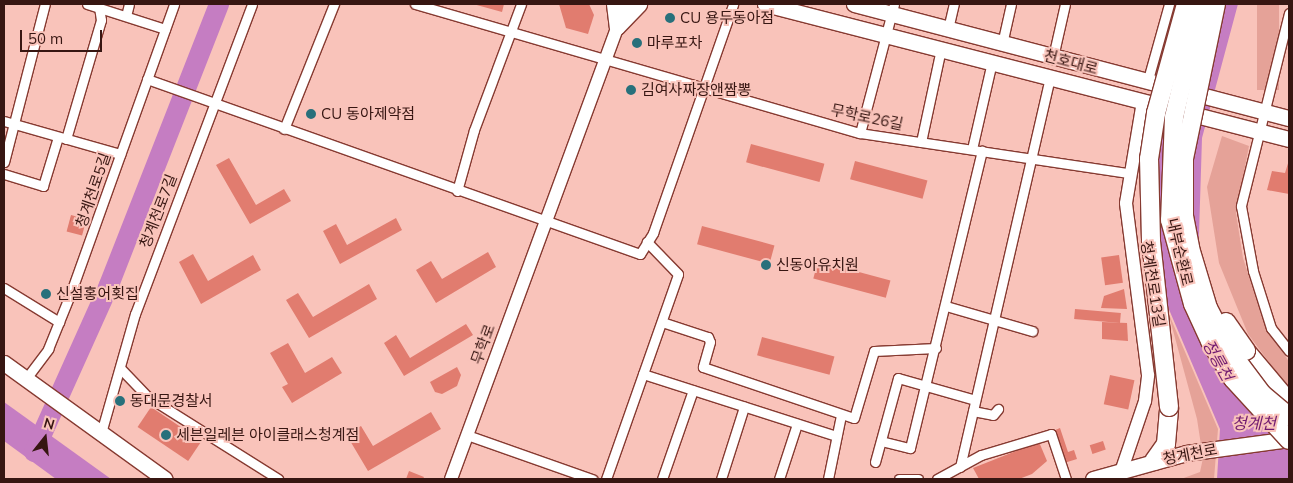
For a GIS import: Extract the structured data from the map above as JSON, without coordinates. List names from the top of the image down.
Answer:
{
  "streets": {
    "highway": ["내부순환로"],
    "main road": [
      "천호대로",
      "청계천로13길",
      "무학로",
      "청계천로"
    ],
    "street": ["무학로26길", "청계천로5길", "청계천로7길"]
  },
  "crossings": [
    ["천호대로", "청계천로13길"],
    ["무학로26길", "청계천로13길"],
    ["무학로26길", "무학로"],
    ["내부순환로", "청계천로"],
    ["청계천로13길", "청계천로"]
  ],
  "water": ["정릉천", "청계천"],
  "places": [
    "CU 용두동아점",
    "마루포차",
    "김여사짜장앤짬뽕",
    "CU 동아제약점",
    "신동아유치원",
    "신설홍어횟집",
    "동대문경찰서",
    "세븐일레븐 아이클래스청계점"
  ],
  "scale_bar": "50 m",
  "north": "top"
}
